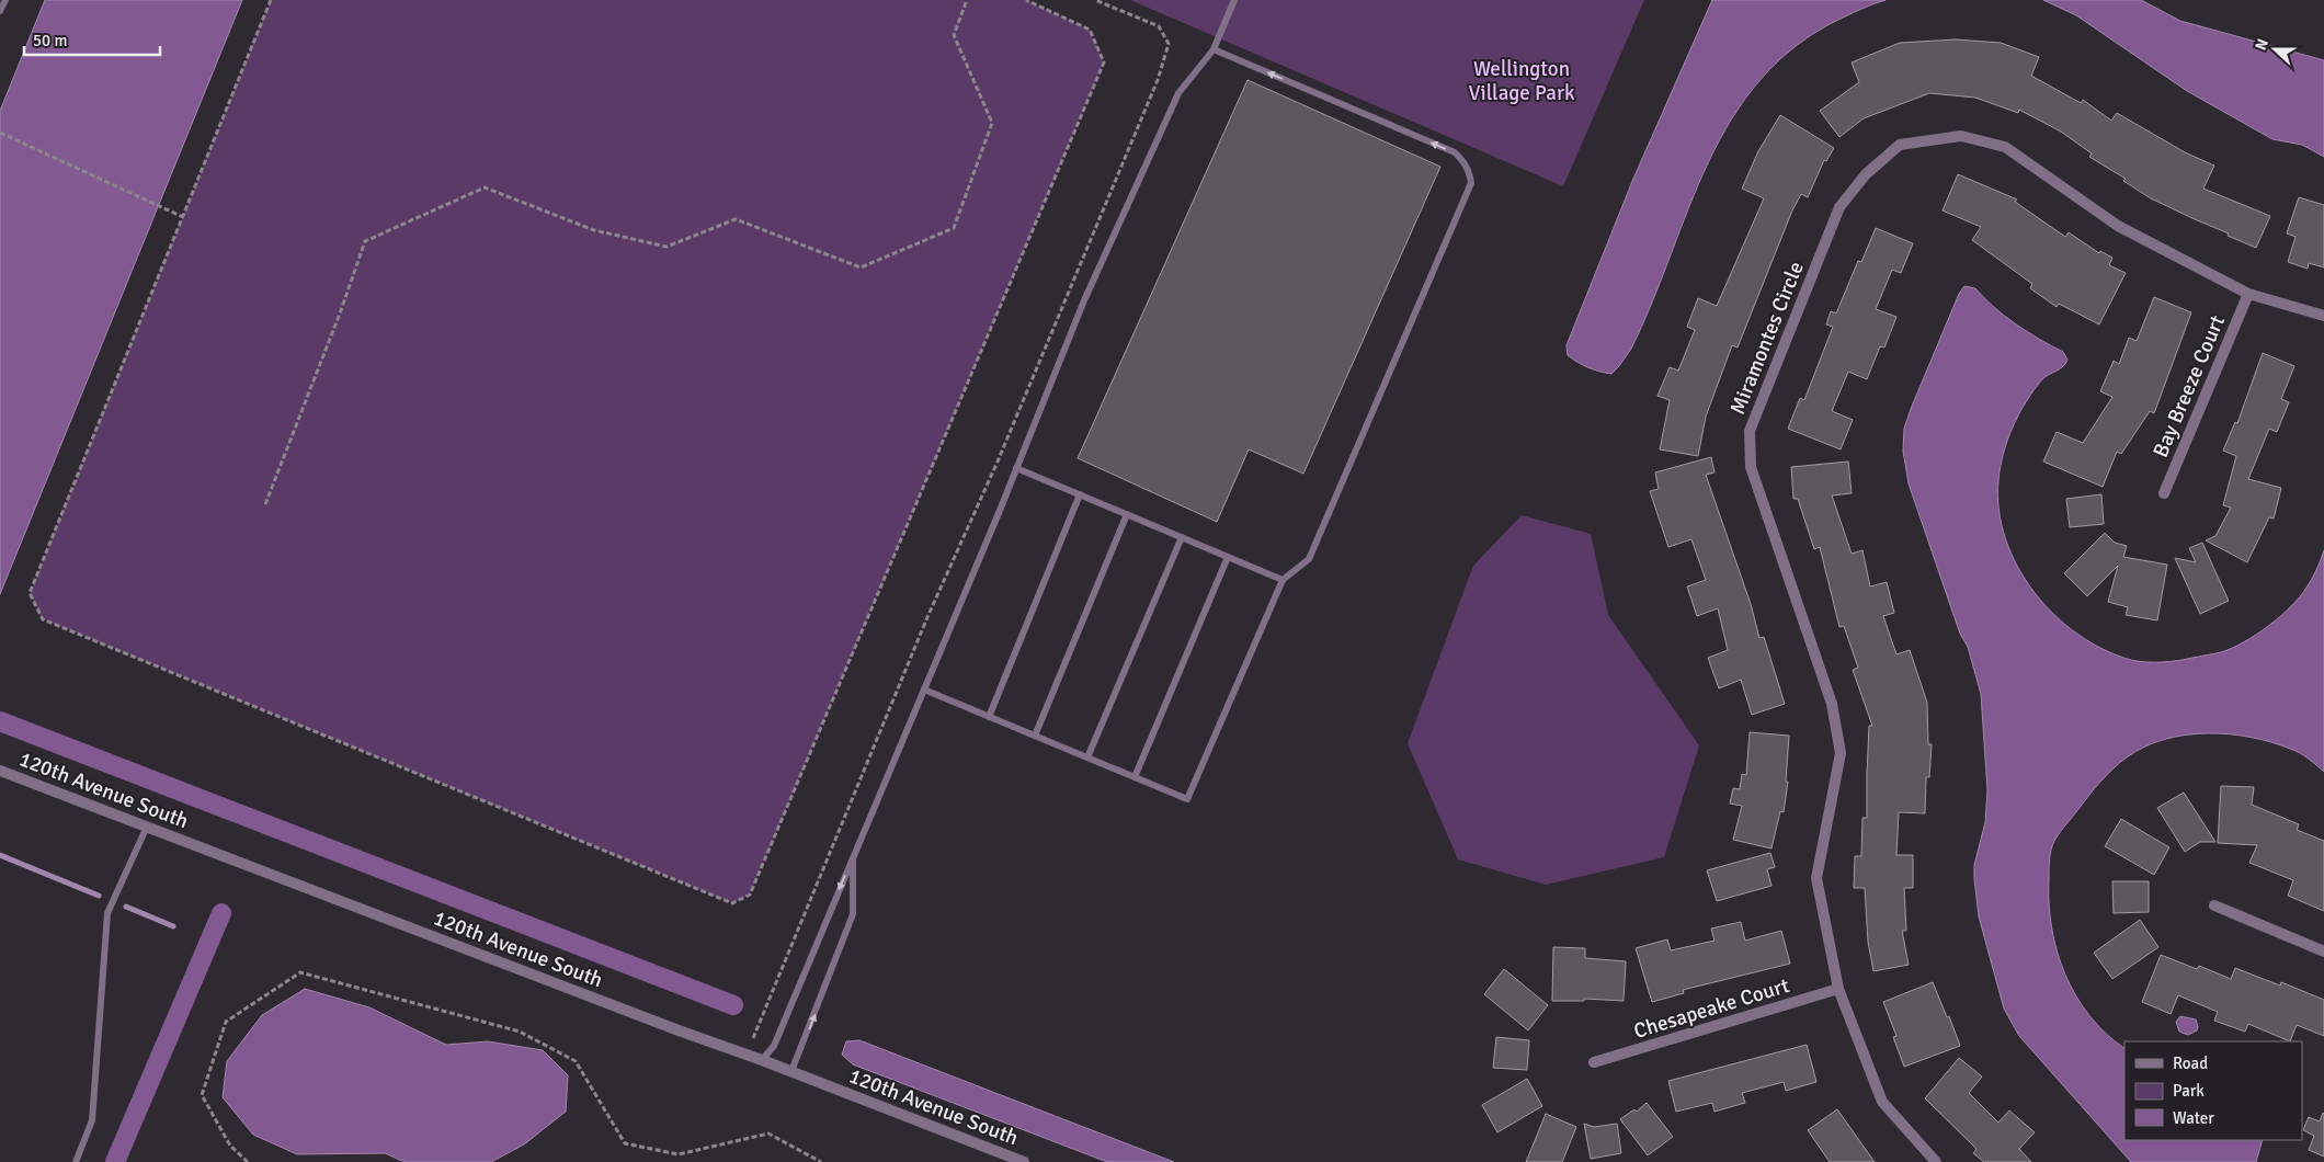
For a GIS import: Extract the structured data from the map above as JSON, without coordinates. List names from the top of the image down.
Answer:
{
  "streets": {
    "street": [
      "Miramontes Circle",
      "Bay Breeze Court",
      "120th Avenue South",
      "Chesapeake Court"
    ]
  },
  "crossings": [
    ["Miramontes Circle", "Bay Breeze Court"],
    ["Miramontes Circle", "Chesapeake Court"]
  ],
  "parks": ["Wellington Village Park"],
  "legend": ["Road", "Park", "Water"],
  "scale_bar": "50 m",
  "north": "left"
}
